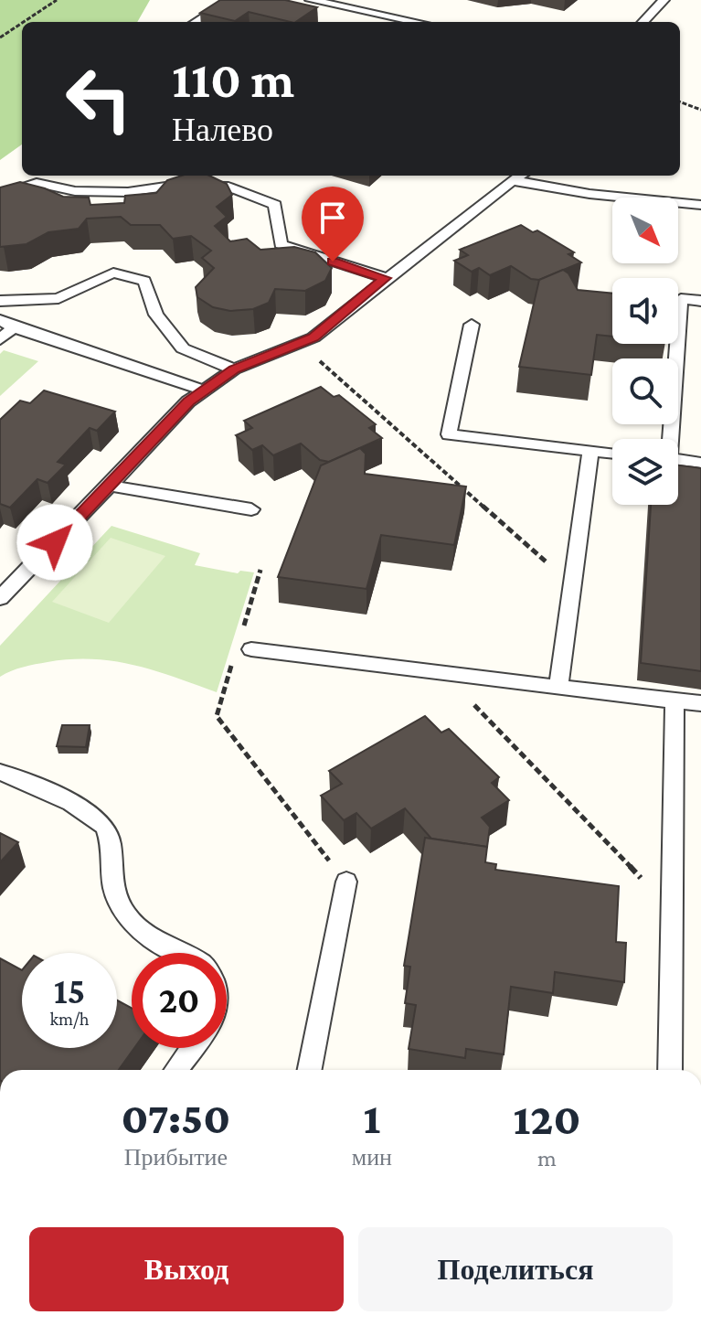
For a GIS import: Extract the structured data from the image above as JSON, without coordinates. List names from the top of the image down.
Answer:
{
  "north": "bottom right",
  "page": {
    "turn": ["110 m", "Налево"],
    "speed": "15 km/h",
    "limit": "20",
    "eta": [
      "07:50",
      "Прибытие",
      "1",
      "мин",
      "120",
      "m"
    ],
    "buttons": ["Выход", "Поделиться"]
  }
}
